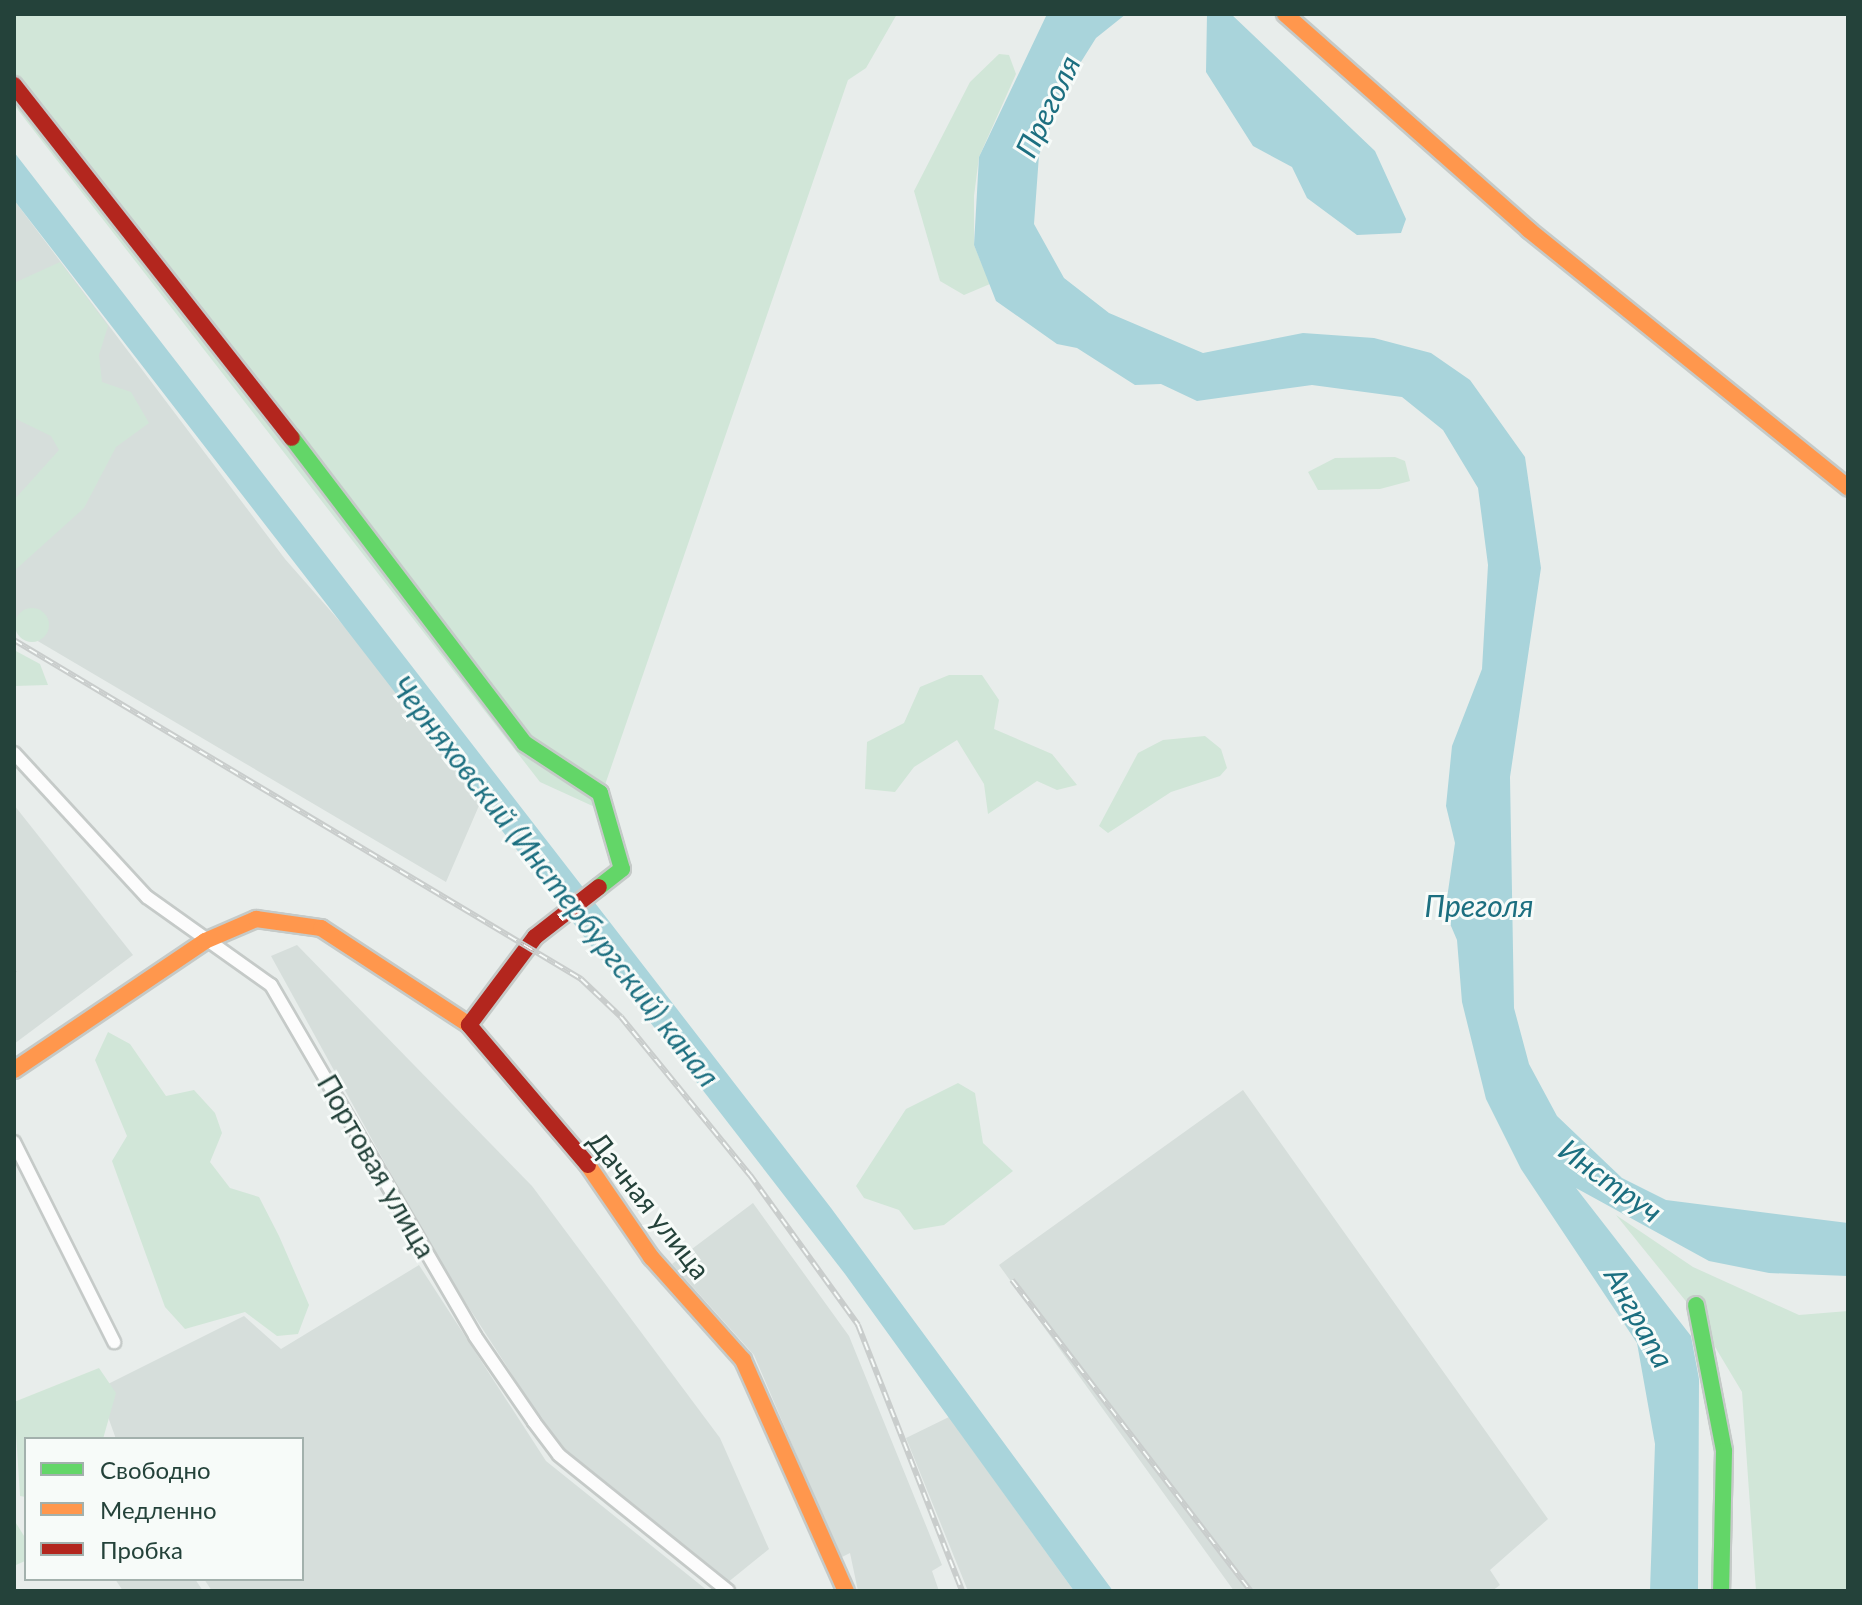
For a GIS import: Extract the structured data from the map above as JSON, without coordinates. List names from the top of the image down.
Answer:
{
  "streets": {
    "street": ["Портовая улица", "Дачная улица"]
  },
  "crossings": [
    ["Портовая улица", "Дачная улица"]
  ],
  "water": [
    "Преголя",
    "Черняховский (Инстербургский) канал",
    "Инструч",
    "Анграпа"
  ],
  "legend": ["Свободно", "Медленно", "Пробка"]
}
